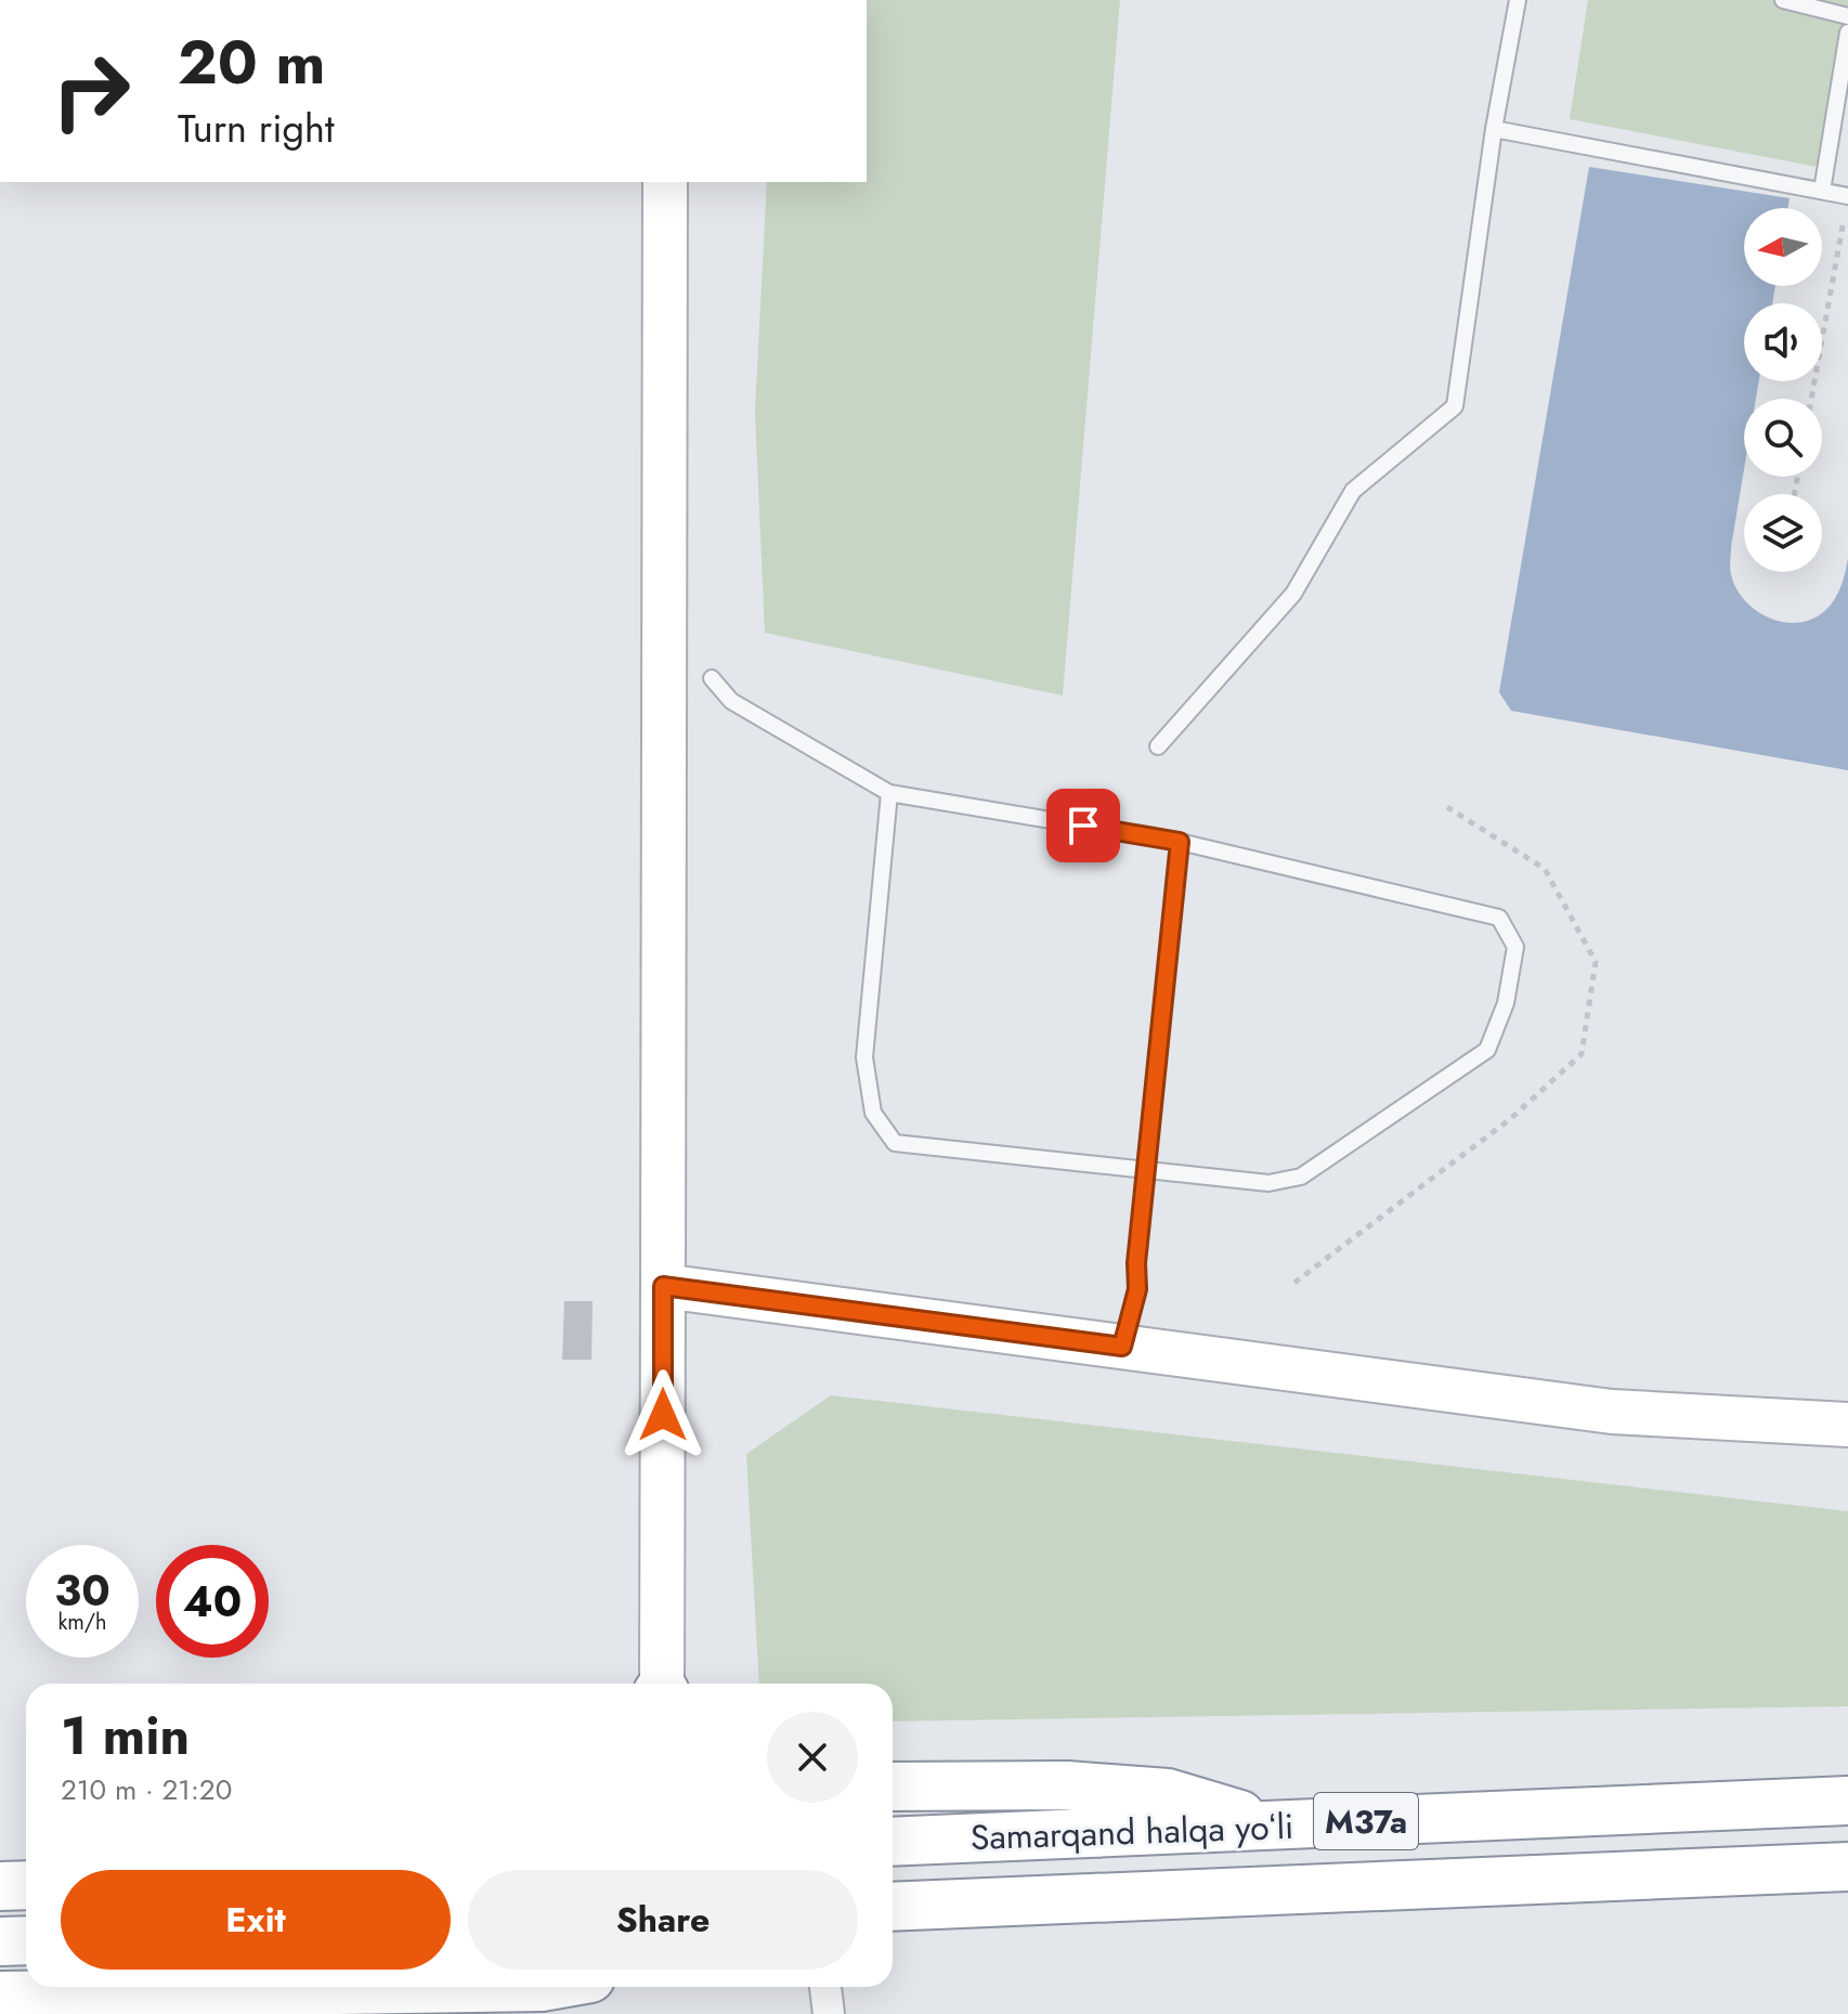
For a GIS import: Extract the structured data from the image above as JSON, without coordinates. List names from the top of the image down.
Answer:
{
  "streets": {
    "highway": ["M37a", "Samarqand halqa yoʻli"]
  },
  "north": "left",
  "page": {
    "turn": ["20 m", "Turn right"],
    "speed": "30 km/h",
    "limit": "40",
    "heading": ["1 min", "210 m · 21:20"],
    "buttons": ["Exit", "Share"]
  }
}
